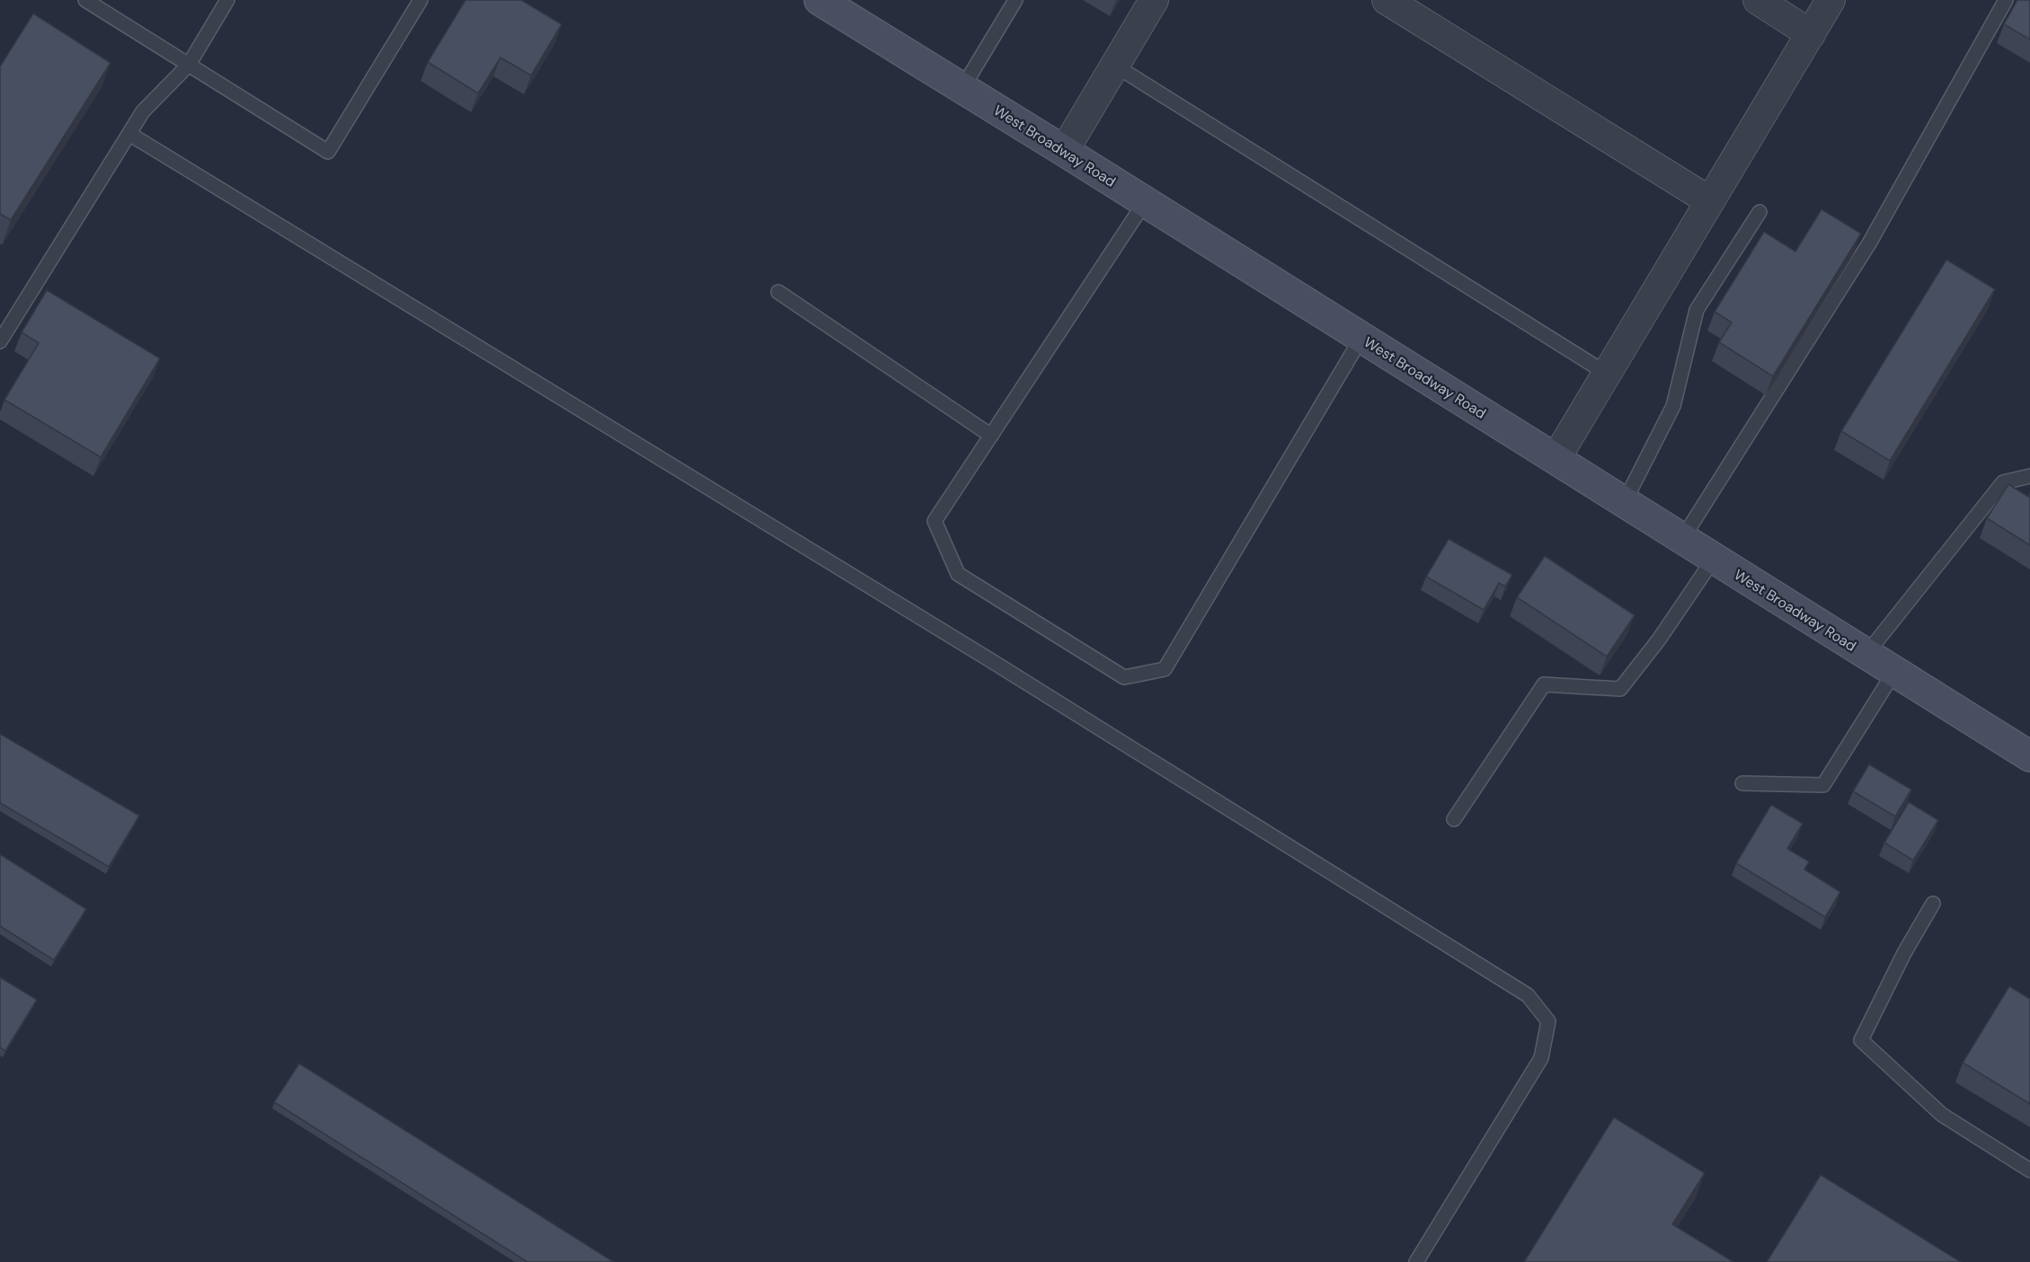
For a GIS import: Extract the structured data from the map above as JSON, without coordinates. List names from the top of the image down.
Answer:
{
  "streets": {
    "main road": ["West Broadway Road"]
  }
}
